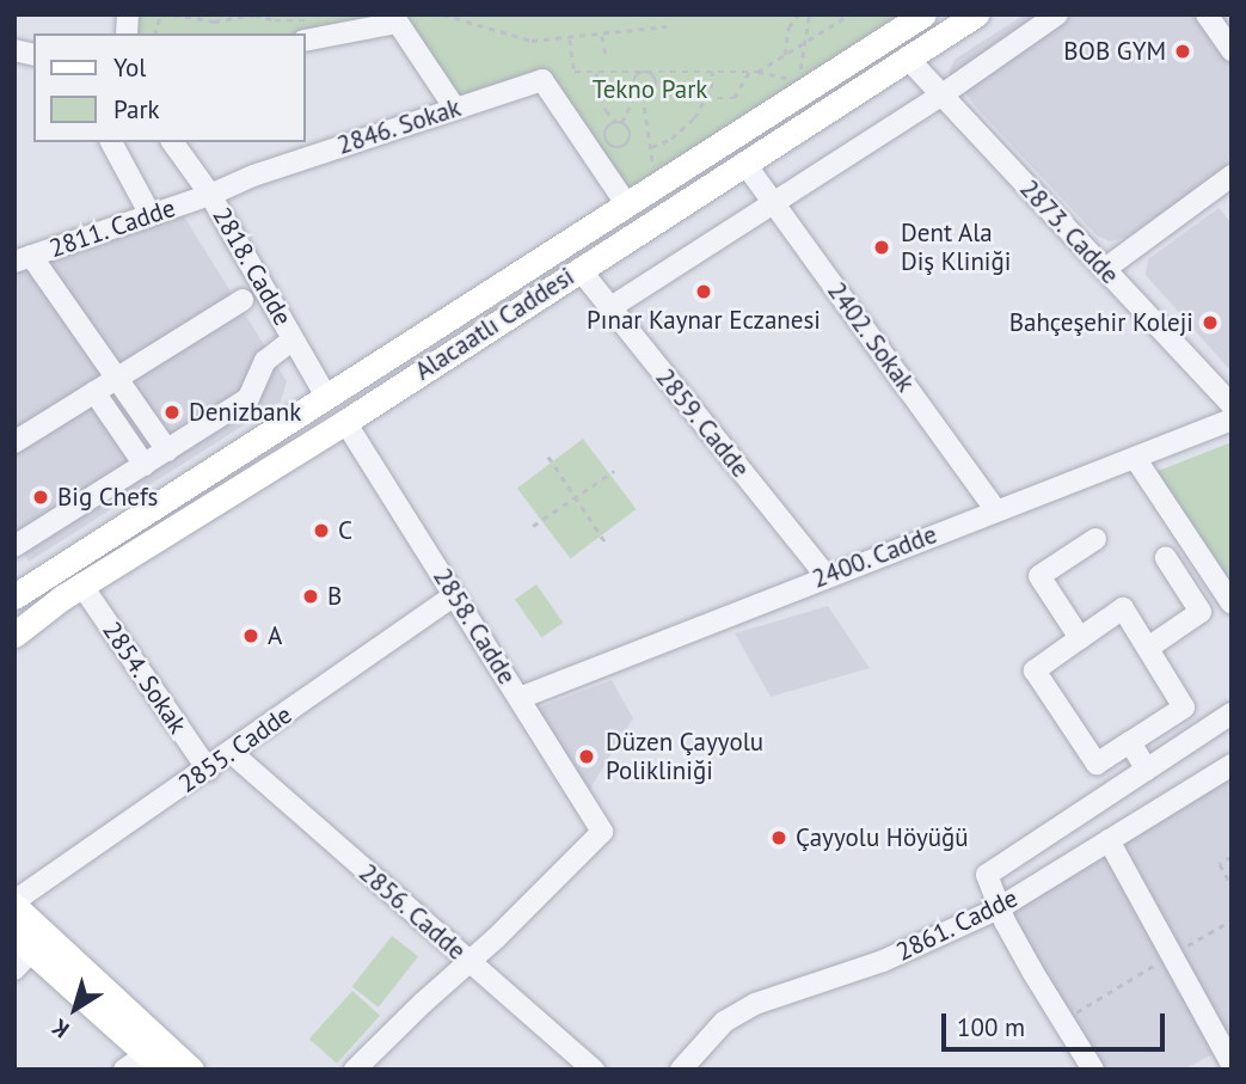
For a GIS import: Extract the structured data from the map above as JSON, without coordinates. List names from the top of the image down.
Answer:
{
  "streets": {
    "main road": ["Alacaatlı Caddesi"],
    "street": [
      "2846. Sokak",
      "2811. Cadde",
      "2873. Cadde",
      "2818. Cadde",
      "2402. Sokak",
      "2859. Cadde",
      "2400. Cadde",
      "2858. Cadde",
      "2854. Sokak",
      "2855. Cadde",
      "2856. Cadde",
      "2861. Cadde"
    ]
  },
  "crossings": [
    ["2846. Sokak", "2811. Cadde"],
    ["2846. Sokak", "2818. Cadde"],
    ["2846. Sokak", "Alacaatlı Caddesi"],
    ["2811. Cadde", "2818. Cadde"],
    ["2873. Cadde", "Alacaatlı Caddesi"],
    ["2818. Cadde", "Alacaatlı Caddesi"],
    ["Alacaatlı Caddesi", "2402. Sokak"],
    ["Alacaatlı Caddesi", "2859. Cadde"],
    ["Alacaatlı Caddesi", "2858. Cadde"],
    ["Alacaatlı Caddesi", "2854. Sokak"],
    ["2402. Sokak", "2400. Cadde"],
    ["2859. Cadde", "2400. Cadde"],
    ["2400. Cadde", "2858. Cadde"],
    ["2858. Cadde", "2855. Cadde"],
    ["2858. Cadde", "2856. Cadde"],
    ["2854. Sokak", "2855. Cadde"],
    ["2855. Cadde", "2856. Cadde"]
  ],
  "parks": ["Tekno Park"],
  "places": [
    "BOB GYM",
    "Dent Ala Diş Kliniği",
    "Pınar Kaynar Eczanesi",
    "Bahçeşehir Koleji",
    "Denizbank",
    "Big Chefs",
    "C",
    "B",
    "A",
    "Düzen Çayyolu Polikliniği",
    "Çayyolu Höyüğü"
  ],
  "legend": ["Yol", "Park"],
  "scale_bar": "100 m",
  "north": "bottom left"
}
